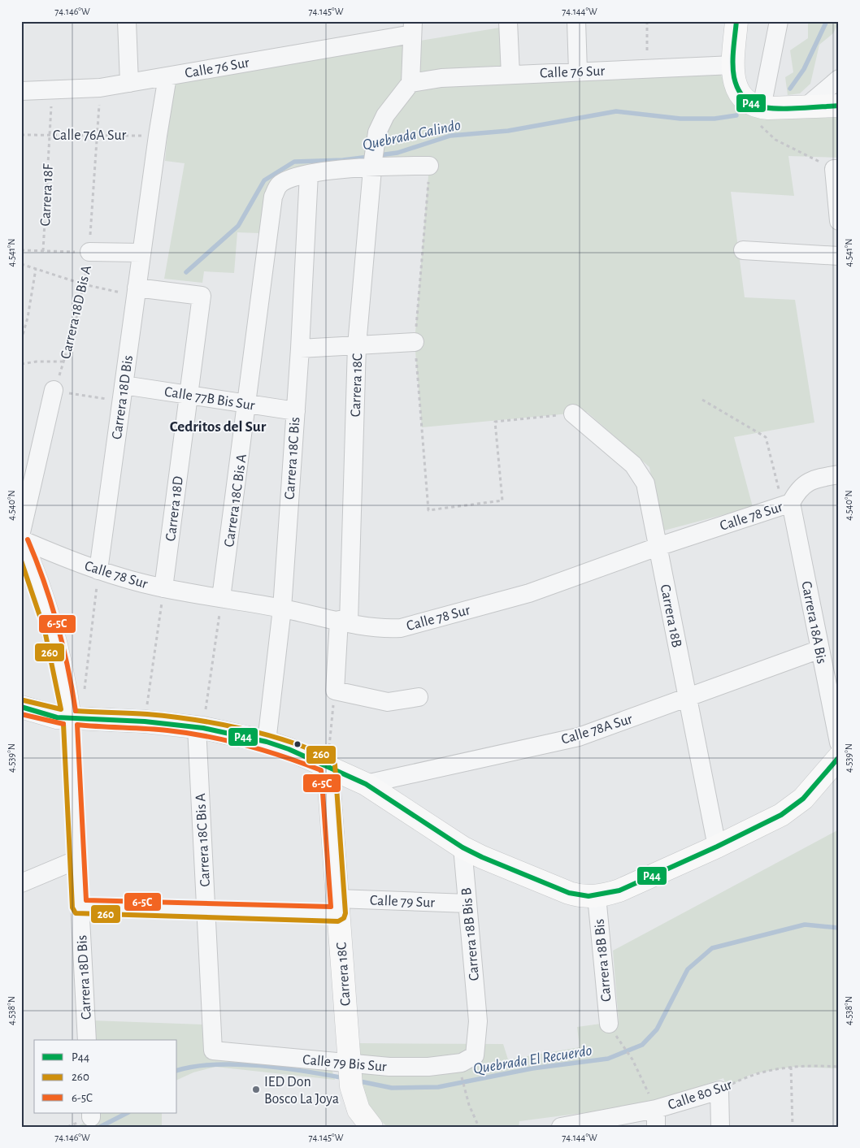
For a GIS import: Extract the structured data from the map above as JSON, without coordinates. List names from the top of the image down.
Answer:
{
  "streets": {
    "street": [
      "Calle 76 Sur",
      "Carrera 18C",
      "Carrera 18D Bis",
      "Calle 77B Bis Sur",
      "Carrera 18C Bis",
      "Carrera 18C Bis A",
      "Carrera 18D",
      "Calle 78 Sur",
      "Carrera 18B",
      "Carrera 18A Bis",
      "Calle 78A Sur",
      "Calle 79 Sur",
      "Carrera 18B Bis B",
      "Carrera 18B Bis",
      "Calle 79 Bis Sur",
      "Calle 80 Sur"
    ],
    "path": ["Calle 76A Sur", "Carrera 18F", "Carrera 18D Bis A"]
  },
  "crossings": [
    ["Calle 76 Sur", "Carrera 18F"],
    ["Calle 76 Sur", "Carrera 18D Bis A"],
    ["Calle 76 Sur", "Carrera 18D Bis"],
    ["Calle 76A Sur", "Carrera 18F"],
    ["Calle 76A Sur", "Carrera 18D Bis A"],
    ["Calle 76A Sur", "Carrera 18D Bis"],
    ["Carrera 18C", "Calle 78 Sur"],
    ["Carrera 18C", "Calle 79 Sur"],
    ["Carrera 18C", "Calle 79 Bis Sur"],
    ["Carrera 18D Bis", "Calle 77B Bis Sur"],
    ["Carrera 18D Bis", "Carrera 18D"],
    ["Carrera 18D Bis", "Calle 78 Sur"],
    ["Carrera 18D Bis", "Calle 79 Sur"],
    ["Calle 77B Bis Sur", "Carrera 18C Bis"],
    ["Calle 77B Bis Sur", "Carrera 18C Bis A"],
    ["Calle 77B Bis Sur", "Carrera 18D"],
    ["Carrera 18C Bis", "Carrera 18C Bis A"],
    ["Carrera 18C Bis", "Calle 78 Sur"],
    ["Carrera 18C Bis A", "Calle 78 Sur"],
    ["Carrera 18C Bis A", "Calle 79 Sur"],
    ["Carrera 18C Bis A", "Calle 79 Bis Sur"],
    ["Carrera 18D", "Calle 78 Sur"],
    ["Calle 78 Sur", "Carrera 18B"],
    ["Calle 78 Sur", "Carrera 18A Bis"],
    ["Carrera 18B", "Calle 78A Sur"],
    ["Carrera 18A Bis", "Calle 78A Sur"],
    ["Calle 79 Sur", "Carrera 18B Bis B"],
    ["Carrera 18B Bis B", "Calle 79 Bis Sur"]
  ],
  "districts": ["Cedritos del Sur"],
  "water": ["Quebrada Galindo", "Quebrada El Recuerdo"],
  "places": ["IED Don Bosco La Joya"],
  "lines": ["transit line P44", "transit line 6-5C", "transit line 260"],
  "legend": ["P44", "260", "6-5C"],
  "coordinates": [
    "74.146°W",
    "74.145°W",
    "74.144°W",
    "4.541°N",
    "4.540°N",
    "4.539°N",
    "4.538°N"
  ]
}
